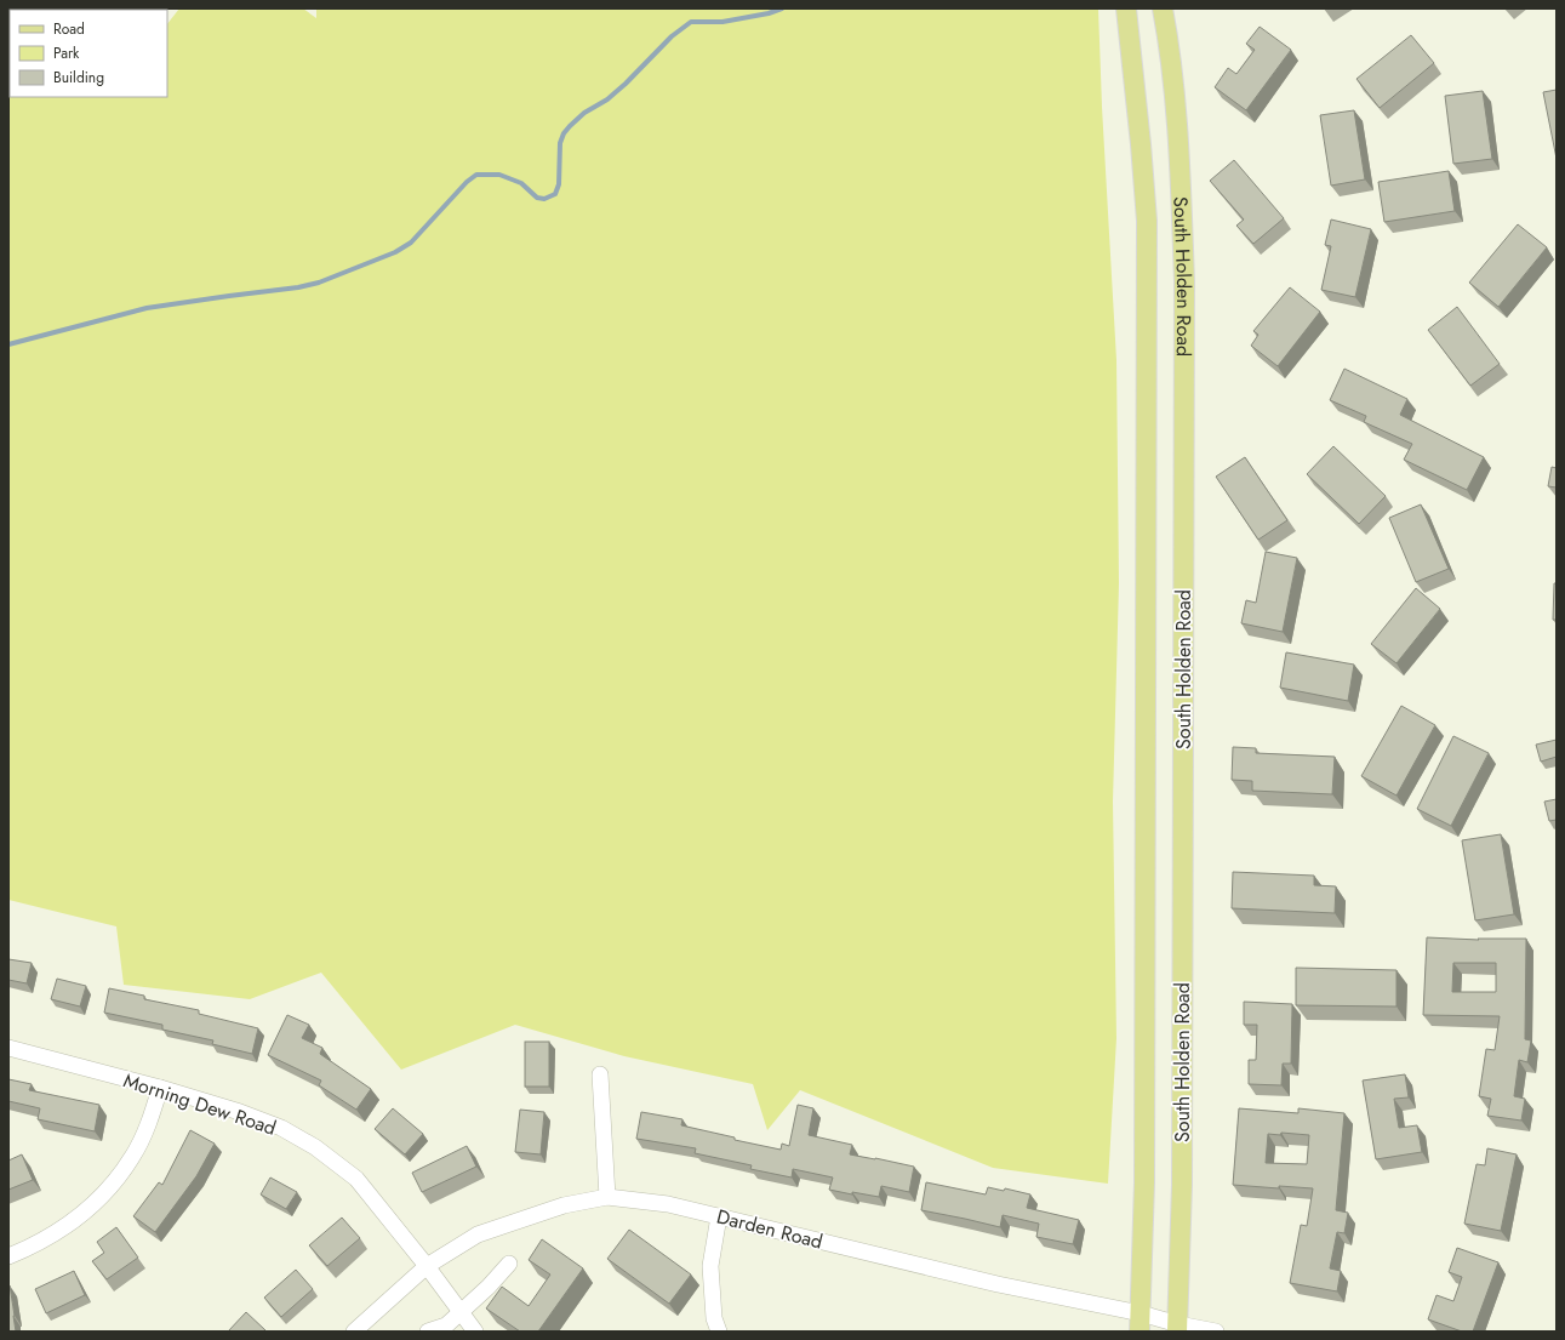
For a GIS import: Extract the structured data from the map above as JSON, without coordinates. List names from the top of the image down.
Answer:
{
  "streets": {
    "main road": ["South Holden Road"],
    "street": ["Morning Dew Road", "Darden Road"]
  },
  "crossings": [
    ["South Holden Road", "Darden Road"],
    ["Morning Dew Road", "Darden Road"]
  ],
  "legend": ["Road", "Park", "Building"]
}
